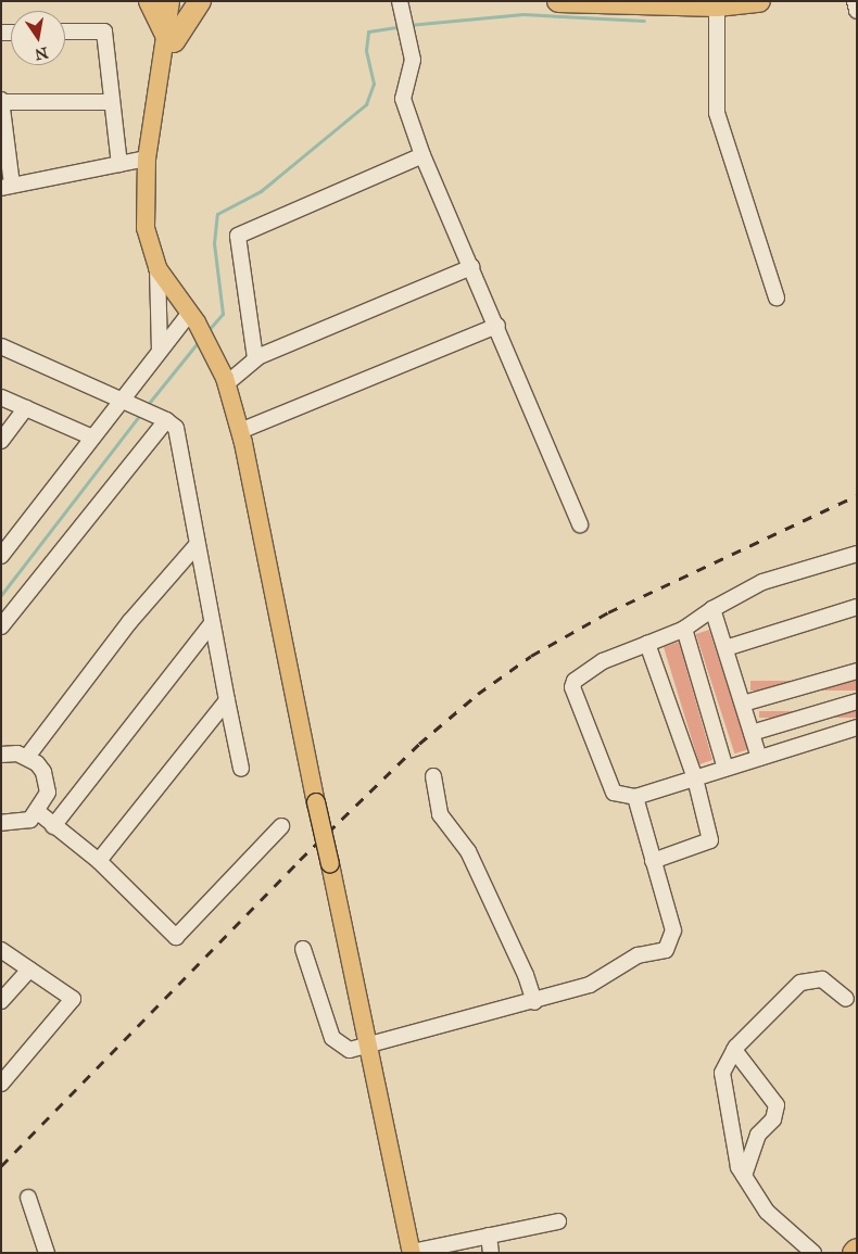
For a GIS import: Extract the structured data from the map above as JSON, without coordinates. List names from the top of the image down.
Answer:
{
  "north": "bottom"
}
